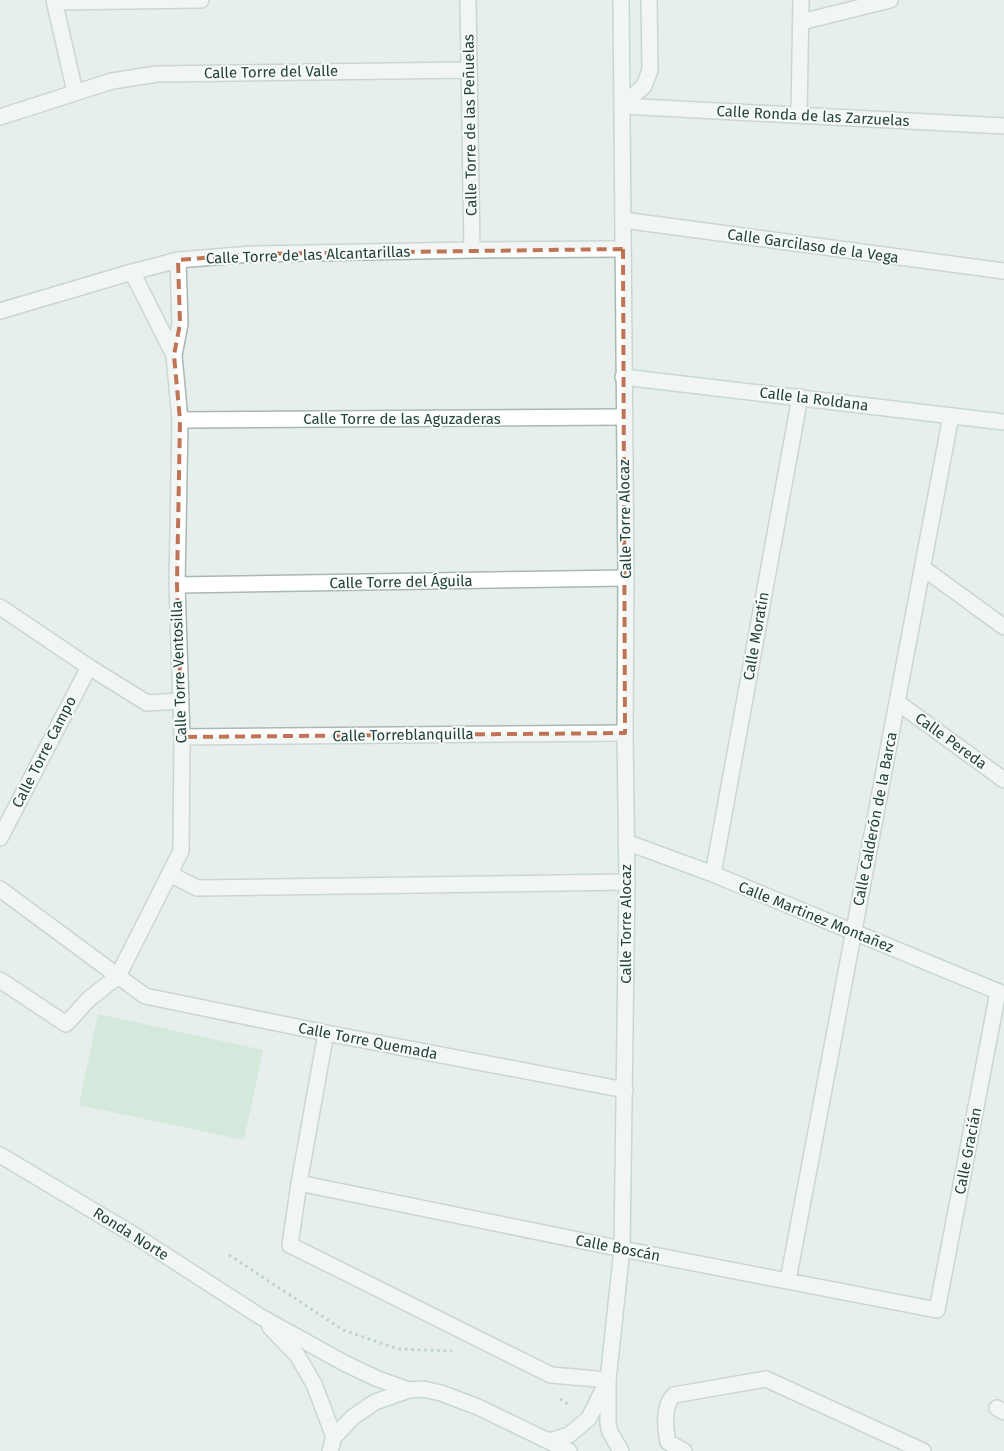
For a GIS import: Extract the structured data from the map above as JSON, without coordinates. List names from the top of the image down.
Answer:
{
  "streets": {
    "street": [
      "Calle Torre del Valle",
      "Calle Ronda de las Zarzuelas",
      "Calle Torre de las Peñuelas",
      "Calle Garcilaso de la Vega",
      "Calle Torre de las Alcantarillas",
      "Calle la Roldana",
      "Calle Torre de las Aguzaderas",
      "Calle Torre Alocaz",
      "Calle Torre del Águila",
      "Calle Moratín",
      "Calle Torre Ventosilla",
      "Calle Torreblanquilla",
      "Calle Pereda",
      "Calle Torre Campo",
      "Calle Calderón de la Barca",
      "Calle Martinez Montañez",
      "Calle Torre Quemada",
      "Calle Gracián",
      "Ronda Norte",
      "Calle Boscán"
    ]
  },
  "crossings": [
    ["Calle Torre del Valle", "Calle Torre de las Peñuelas"],
    ["Calle Ronda de las Zarzuelas", "Calle Torre Alocaz"],
    ["Calle Torre de las Peñuelas", "Calle Torre de las Alcantarillas"],
    ["Calle Garcilaso de la Vega", "Calle Torre Alocaz"],
    ["Calle Torre de las Alcantarillas", "Calle Torre Alocaz"],
    ["Calle Torre de las Alcantarillas", "Calle Torre Ventosilla"],
    ["Calle la Roldana", "Calle Torre Alocaz"],
    ["Calle la Roldana", "Calle Moratín"],
    ["Calle la Roldana", "Calle Calderón de la Barca"],
    ["Calle Torre de las Aguzaderas", "Calle Torre Alocaz"],
    ["Calle Torre de las Aguzaderas", "Calle Torre Ventosilla"],
    ["Calle Torre Alocaz", "Calle Torre del Águila"],
    ["Calle Torre Alocaz", "Calle Torreblanquilla"],
    ["Calle Torre Alocaz", "Calle Martinez Montañez"],
    ["Calle Torre Alocaz", "Calle Torre Quemada"],
    ["Calle Torre Alocaz", "Calle Boscán"],
    ["Calle Torre del Águila", "Calle Torre Ventosilla"],
    ["Calle Moratín", "Calle Martinez Montañez"],
    ["Calle Torre Ventosilla", "Calle Torreblanquilla"],
    ["Calle Torre Ventosilla", "Calle Torre Quemada"],
    ["Calle Pereda", "Calle Calderón de la Barca"],
    ["Calle Calderón de la Barca", "Calle Martinez Montañez"],
    ["Calle Calderón de la Barca", "Calle Boscán"],
    ["Calle Martinez Montañez", "Calle Gracián"],
    ["Calle Gracián", "Calle Boscán"]
  ]
}
